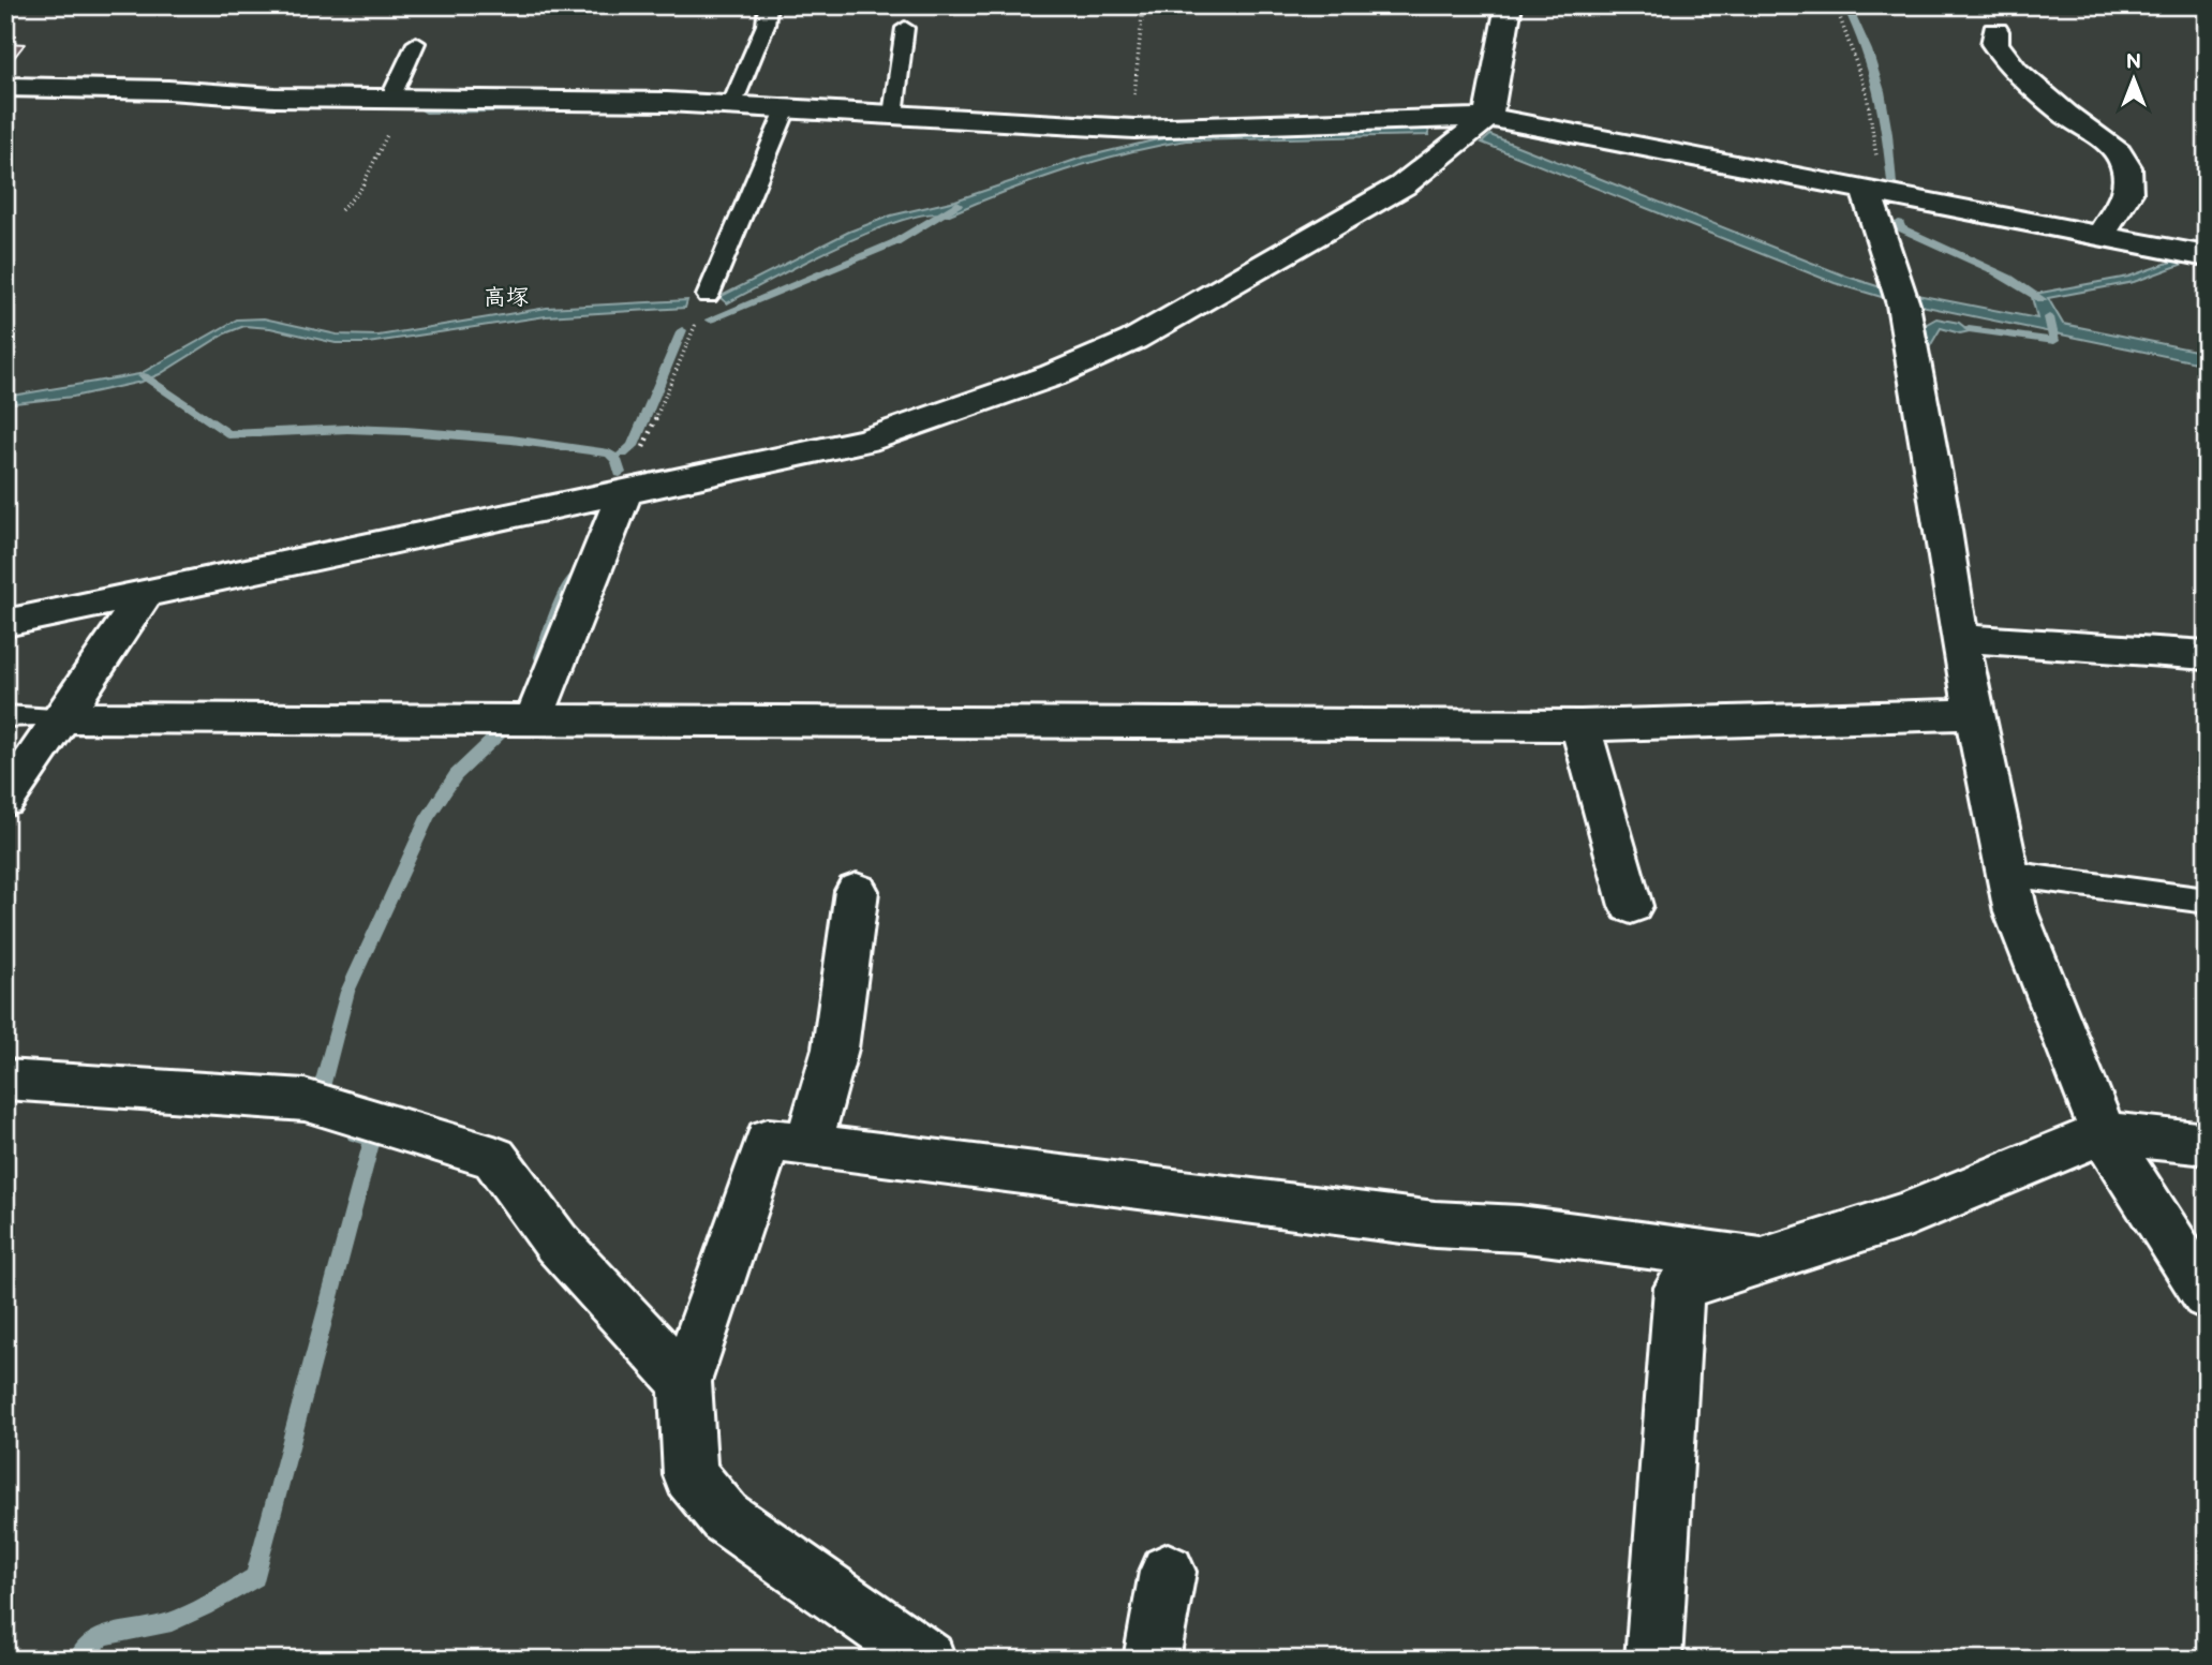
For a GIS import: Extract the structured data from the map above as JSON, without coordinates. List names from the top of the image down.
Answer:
{
  "districts": ["高塚"],
  "north": "top"
}
